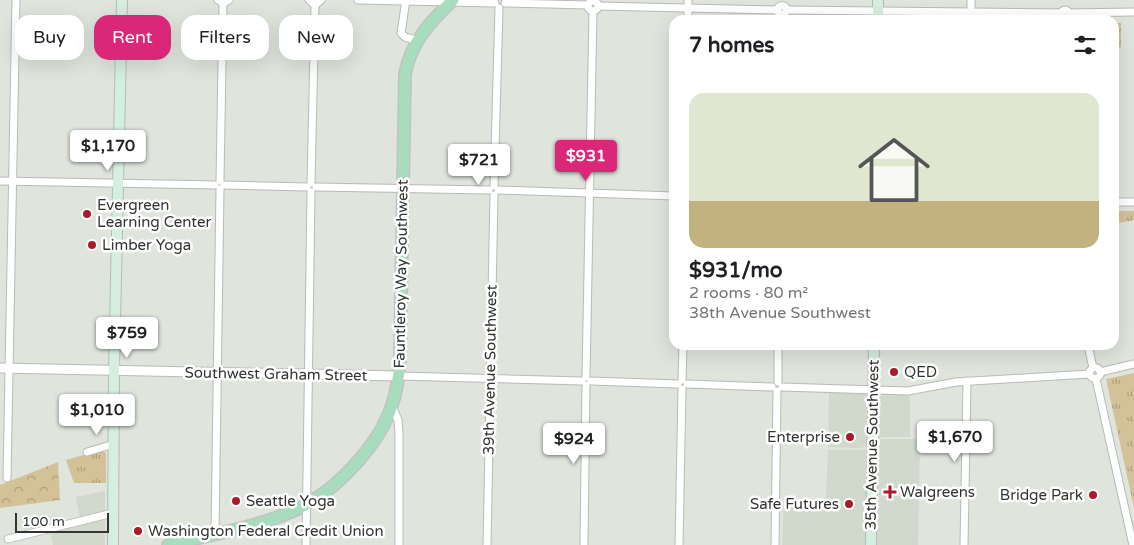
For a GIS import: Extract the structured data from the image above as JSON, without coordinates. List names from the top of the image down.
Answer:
{
  "streets": {
    "main road": ["Fauntleroy Way Southwest", "35th Avenue Southwest"],
    "street": ["39th Avenue Southwest", "Southwest Graham Street"]
  },
  "crossings": [
    ["Fauntleroy Way Southwest", "Southwest Graham Street"],
    ["39th Avenue Southwest", "Southwest Graham Street"],
    ["Southwest Graham Street", "35th Avenue Southwest"]
  ],
  "places": {
    "other": [
      "Evergreen Learning Center",
      "Limber Yoga",
      "QED",
      "Enterprise",
      "Bridge Park",
      "Seattle Yoga",
      "Safe Futures",
      "Washington Federal Credit Union"
    ],
    "health": ["Walgreens"]
  },
  "scale_bar": "100 m",
  "page": {
    "chip": [
      "Buy",
      "Rent",
      "Filters",
      "New"
    ],
    "heading": "7 homes",
    "list": [
      {
        "name": "$931/mo",
        "note": "2 rooms · 80 m² · 38th Avenue Southwest"
      }
    ],
    "price": [
      "$1,170",
      "$931",
      "$721",
      "$759",
      "$1,010",
      "$1,670",
      "$924"
    ],
    "scale": "100 m"
  }
}
